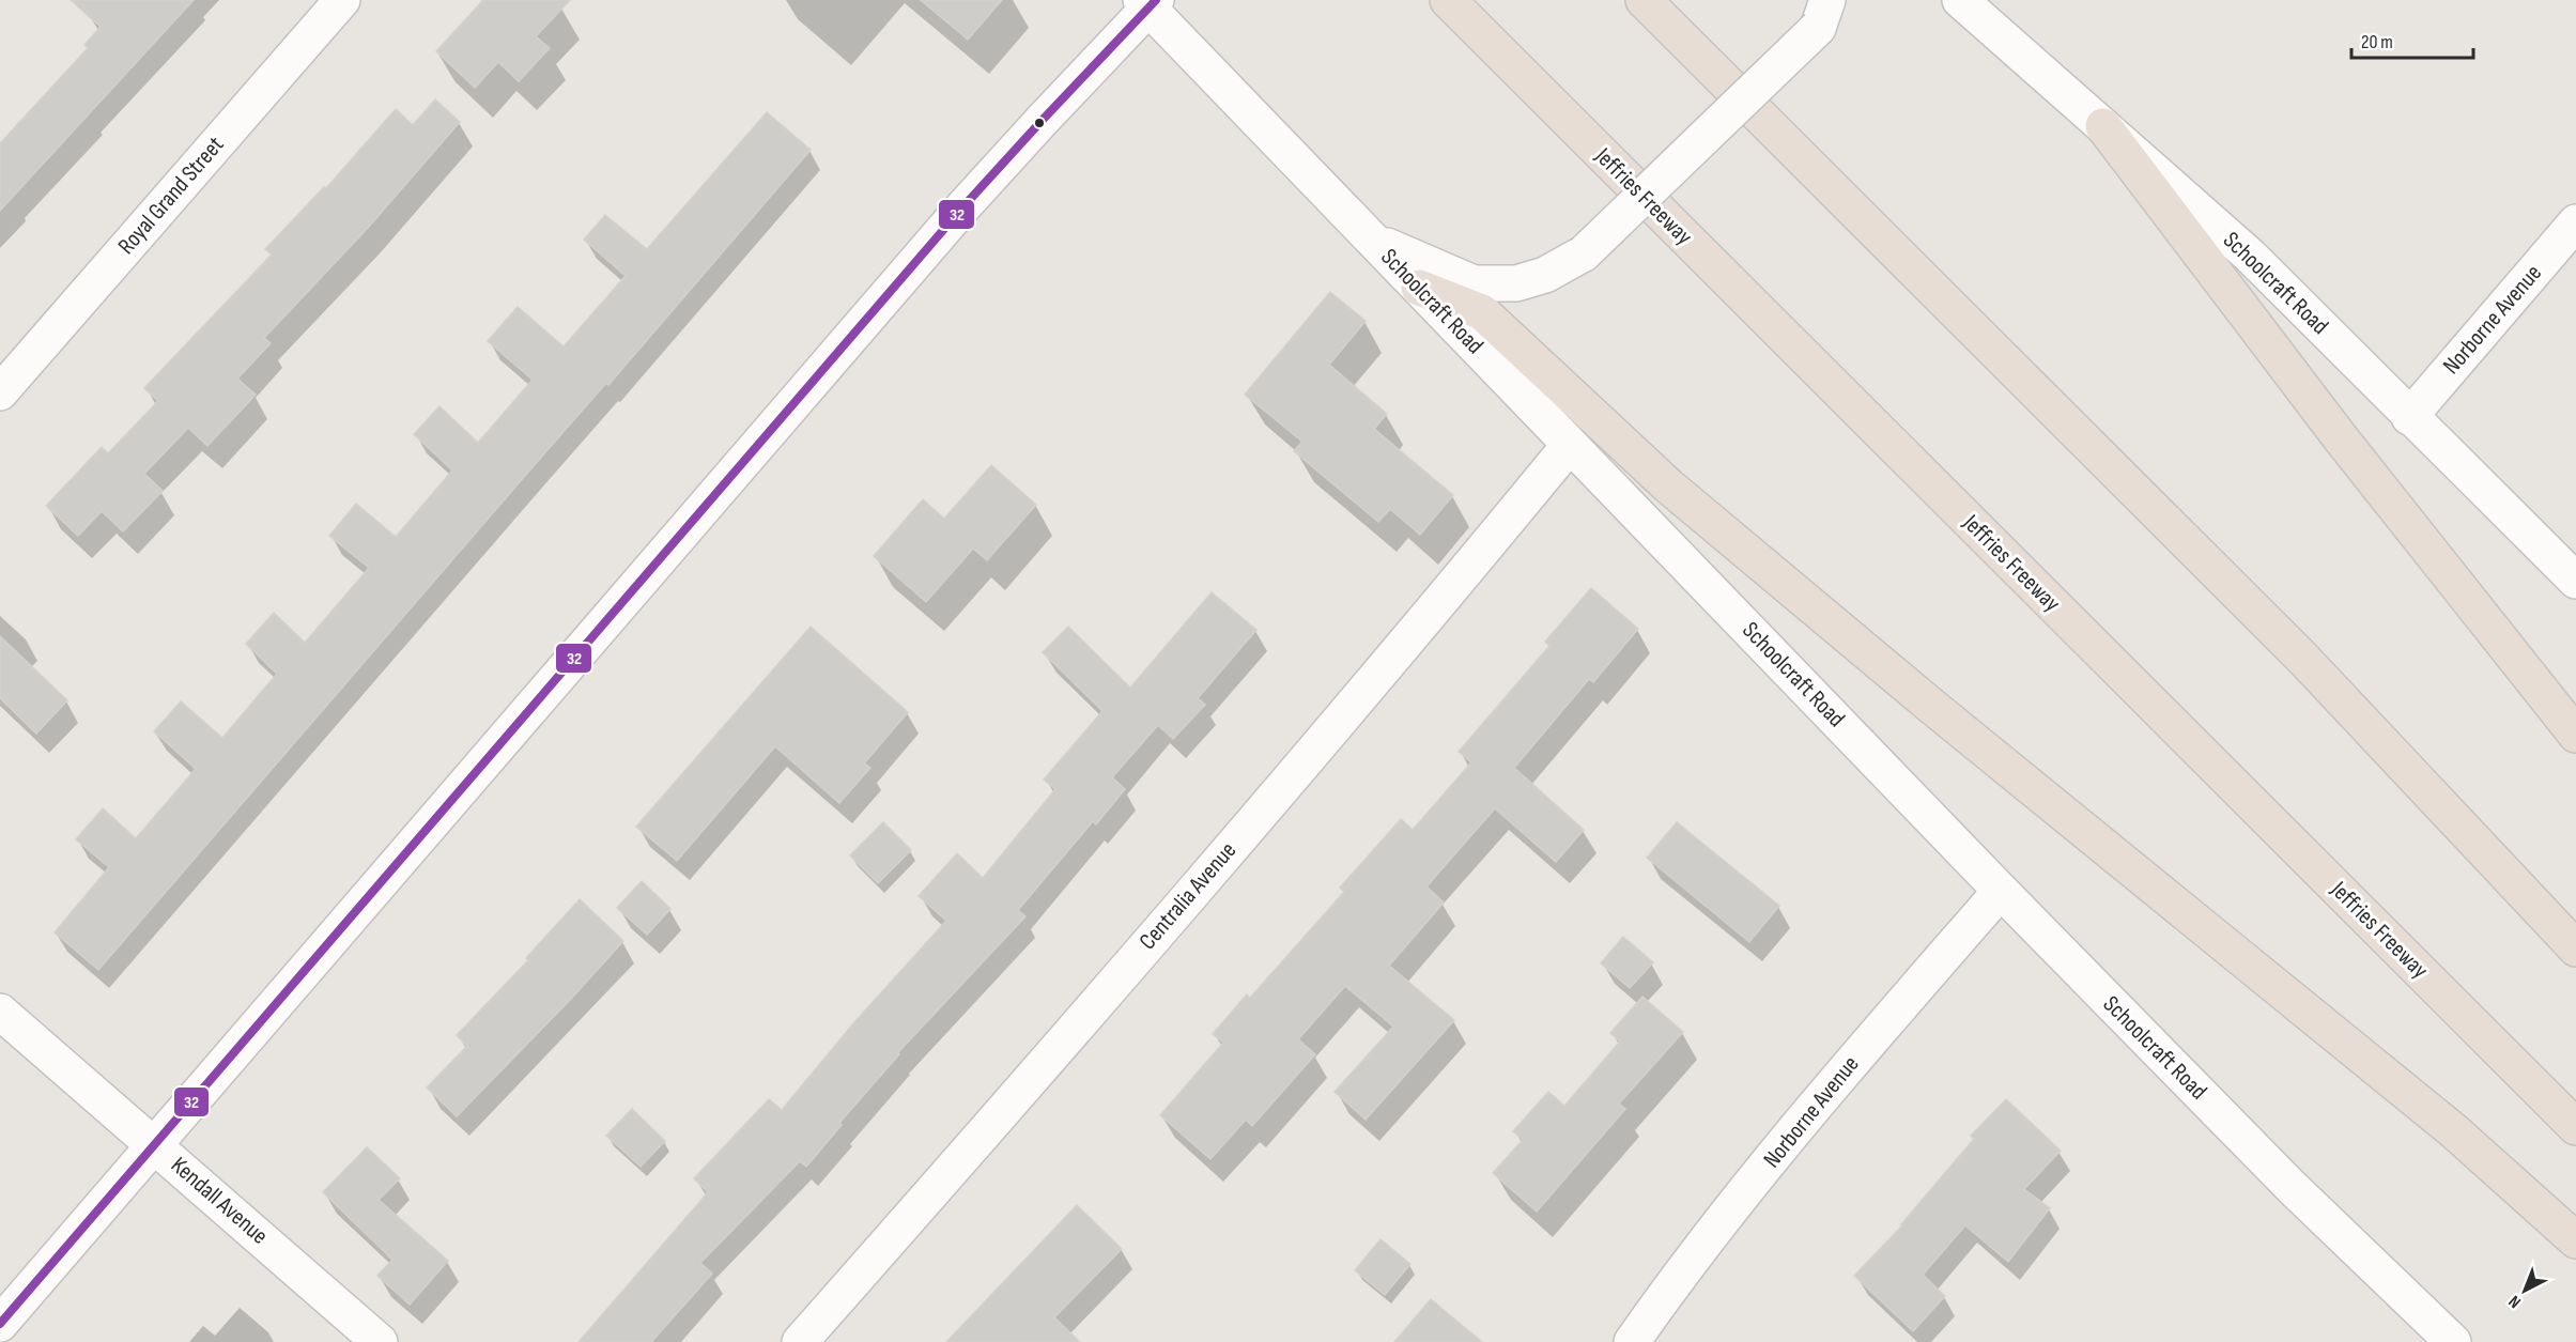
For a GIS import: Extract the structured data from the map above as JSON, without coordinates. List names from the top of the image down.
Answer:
{
  "streets": {
    "highway": ["Jeffries Freeway"],
    "main road": [
      "Royal Grand Street",
      "Schoolcraft Road",
      "Norborne Avenue",
      "Centralia Avenue",
      "Kendall Avenue"
    ]
  },
  "crossings": [
    ["Schoolcraft Road", "Norborne Avenue"],
    ["Schoolcraft Road", "Centralia Avenue"]
  ],
  "lines": ["transit line 32"],
  "scale_bar": "20 m",
  "north": "bottom left"
}
